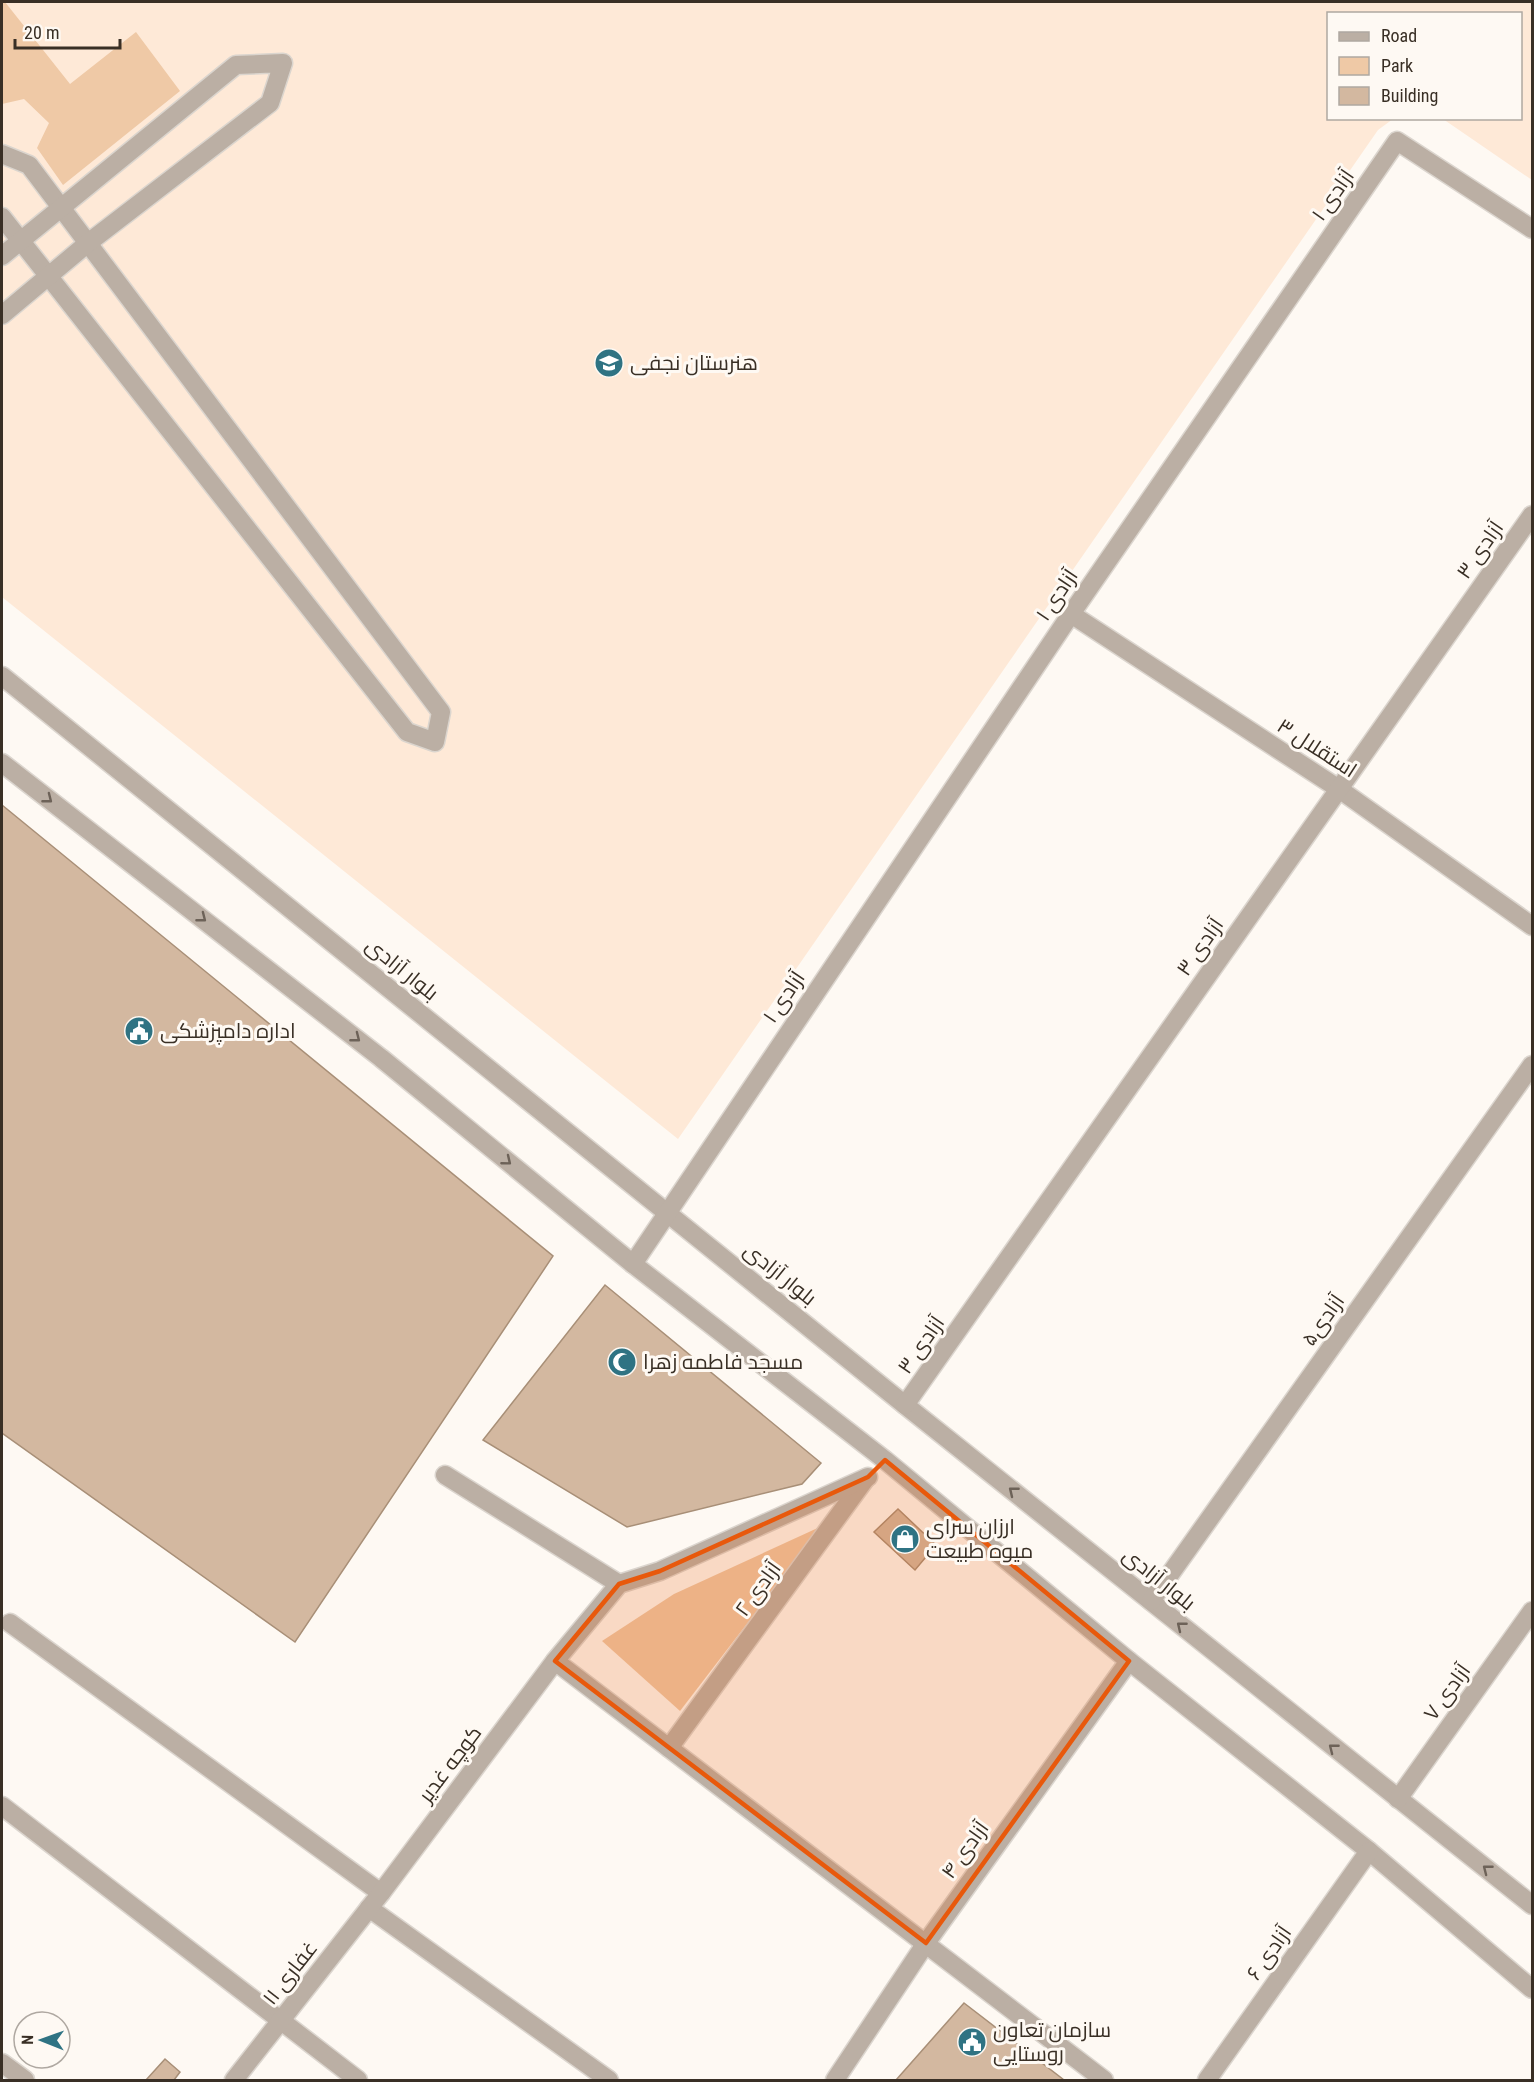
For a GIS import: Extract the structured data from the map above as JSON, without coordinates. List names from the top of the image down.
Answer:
{
  "streets": {
    "street": [
      "آزادی ۱",
      "آزادی ۳",
      "استقلال ۳",
      "بلوار آزادی",
      "آزادی۵",
      "آزادی ۲",
      "آزادی ۷",
      "کوچه غدیر",
      "آزادی ۴",
      "آزادی ۶",
      "غفاری ۱۱"
    ]
  },
  "crossings": [
    ["آزادی ۱", "استقلال ۳"],
    ["آزادی ۱", "بلوار آزادی"],
    ["آزادی ۳", "استقلال ۳"],
    ["آزادی ۳", "بلوار آزادی"],
    ["بلوار آزادی", "آزادی۵"],
    ["بلوار آزادی", "آزادی ۷"],
    ["کوچه غدیر", "غفاری ۱۱"]
  ],
  "places": {
    "school or university": ["هنرستان نجفی"],
    "public building": ["اداره دامپزشکی", "سازمان تعاون روستایی"],
    "mosque": ["مسجد فاطمه زهرا"],
    "shop": ["ارزان سرای میوه طبیعت"]
  },
  "legend": ["Road", "Park", "Building"],
  "scale_bar": "20 m",
  "north": "left"
}
